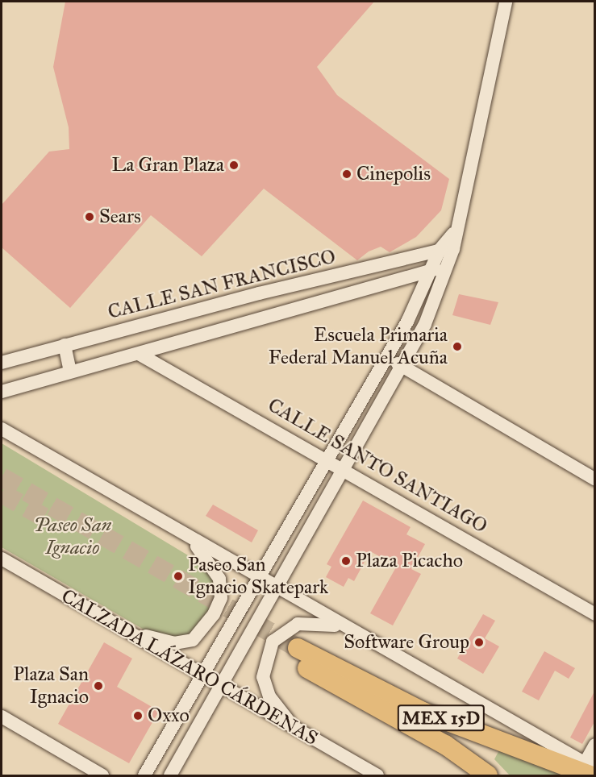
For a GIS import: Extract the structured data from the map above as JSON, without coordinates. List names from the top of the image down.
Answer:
{
  "streets": {
    "highway": ["MEX 15D"],
    "street": ["CALLE SAN FRANCISCO", "CALLE SANTO SANTIAGO", "CALZADA LÁZARO CÁRDENAS"]
  },
  "crossings": [
    ["CALLE SAN FRANCISCO", "CALLE SANTO SANTIAGO"]
  ],
  "parks": ["Paseo San Ignacio"],
  "places": [
    "La Gran Plaza",
    "Cinepolis",
    "Sears",
    "Escuela Primaria Federal Manuel Acuña",
    "Plaza Picacho",
    "Paseo San Ignacio Skatepark",
    "Software Group",
    "Plaza San Ignacio",
    "Oxxo"
  ]
}
